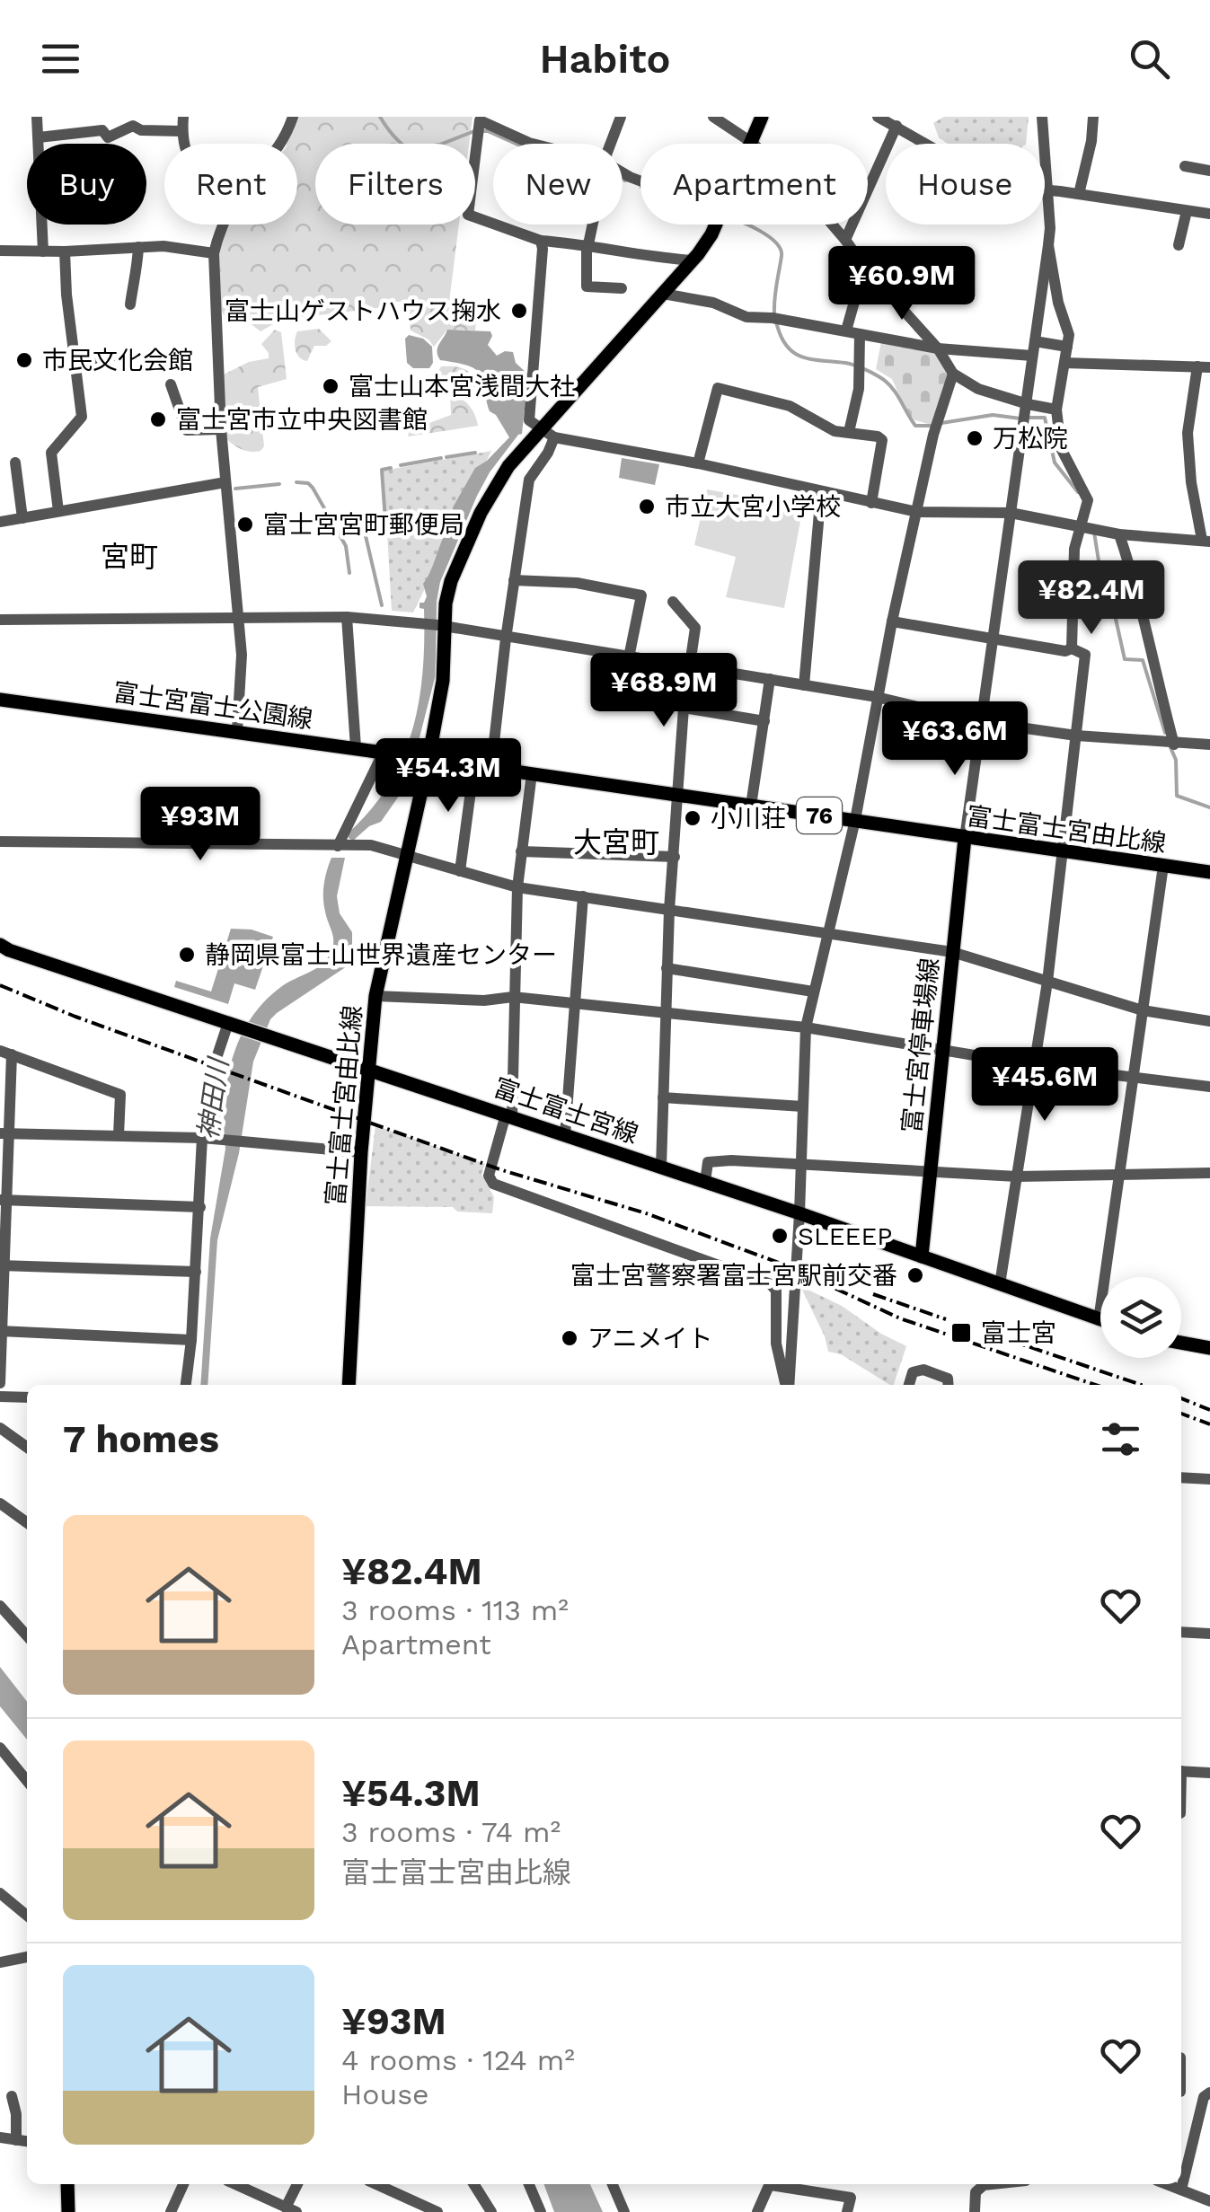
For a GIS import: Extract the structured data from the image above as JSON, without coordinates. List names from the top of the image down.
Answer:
{
  "streets": {
    "main road": [
      "富士宮富士公園線",
      "76",
      "富士富士宮由比線",
      "富士宮停車場線",
      "富士富士宮線"
    ]
  },
  "crossings": [
    ["富士宮富士公園線", "富士富士宮由比線"],
    ["富士富士宮由比線", "富士宮停車場線"],
    ["富士富士宮由比線", "富士富士宮線"],
    ["富士宮停車場線", "富士富士宮線"]
  ],
  "districts": ["宮町", "大宮町"],
  "water": ["神田川"],
  "places": {
    "other": [
      "富士山ゲストハウス掬水",
      "市民文化会館",
      "富士山本宮浅間大社",
      "富士宮市立中央図書館",
      "万松院",
      "市立大宮小学校",
      "富士宮宮町郵便局",
      "小川荘",
      "静岡県富士山世界遺産センター",
      "SLEEEP",
      "富士宮警察署富士宮駅前交番",
      "アニメイト"
    ],
    "transit": ["富士宮"]
  },
  "page": {
    "header": "Habito",
    "chip": [
      "Buy",
      "Rent",
      "Filters",
      "New",
      "Apartment",
      "House"
    ],
    "price": [
      "¥60.9M",
      "¥82.4M",
      "¥68.9M",
      "¥63.6M",
      "¥54.3M",
      "¥93M",
      "¥45.6M"
    ],
    "heading": "7 homes",
    "list": [
      {
        "name": "¥82.4M",
        "note": "3 rooms · 113 m² · Apartment"
      },
      {
        "name": "¥54.3M",
        "note": "3 rooms · 74 m² · 富士富士宮由比線"
      },
      {
        "name": "¥93M",
        "note": "4 rooms · 124 m² · House"
      }
    ]
  }
}
